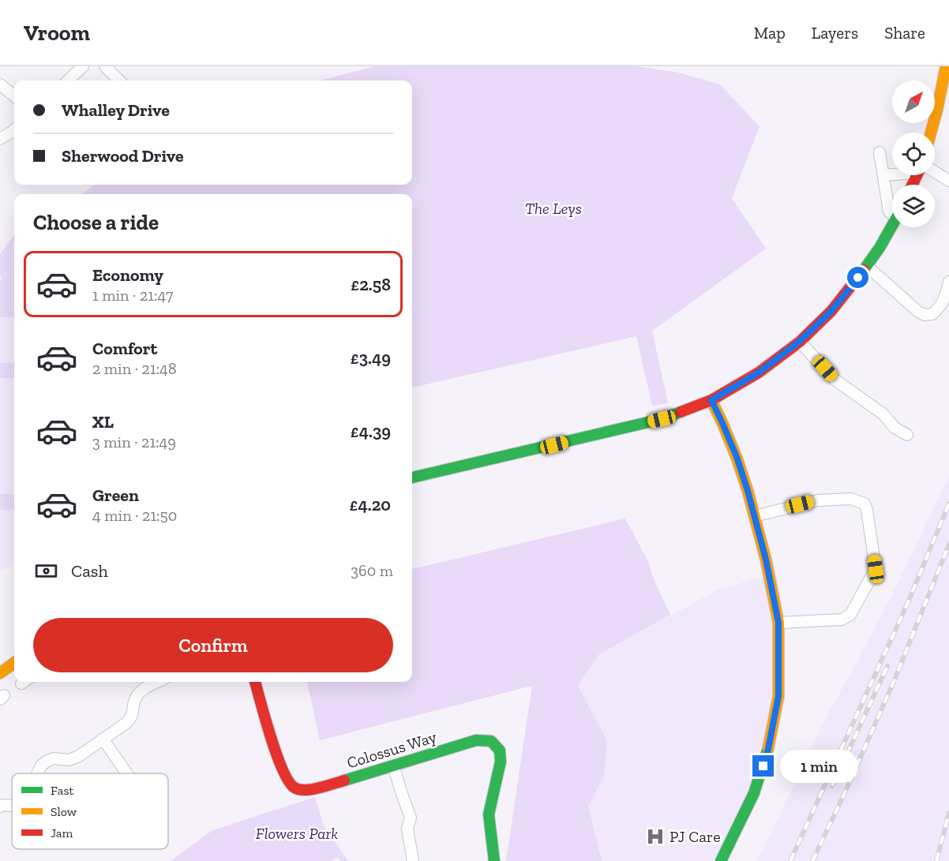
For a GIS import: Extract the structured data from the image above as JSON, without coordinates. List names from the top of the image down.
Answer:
{
  "streets": {
    "street": ["Colossus Way"]
  },
  "parks": ["The Leys", "Flowers Park"],
  "places": {
    "hospital": ["PJ Care"]
  },
  "legend": ["Fast", "Slow", "Jam"],
  "north": "top right",
  "page": {
    "header": "Vroom",
    "nav": ["Map", "Layers", "Share"],
    "banner": ["Whalley Drive", "Sherwood Drive"],
    "heading": "Choose a ride",
    "list": [
      {
        "name": "Economy",
        "note": "1 min · 21:47",
        "value": "£2.58"
      },
      {
        "name": "Comfort",
        "note": "2 min · 21:48",
        "value": "£3.49"
      },
      {
        "name": "XL",
        "note": "3 min · 21:49",
        "value": "£4.39"
      },
      {
        "name": "Green",
        "note": "4 min · 21:50",
        "value": "£4.20"
      }
    ],
    "pay": ["Cash", "360 m"],
    "buttons": "Confirm",
    "bubble": "1 min"
  }
}
